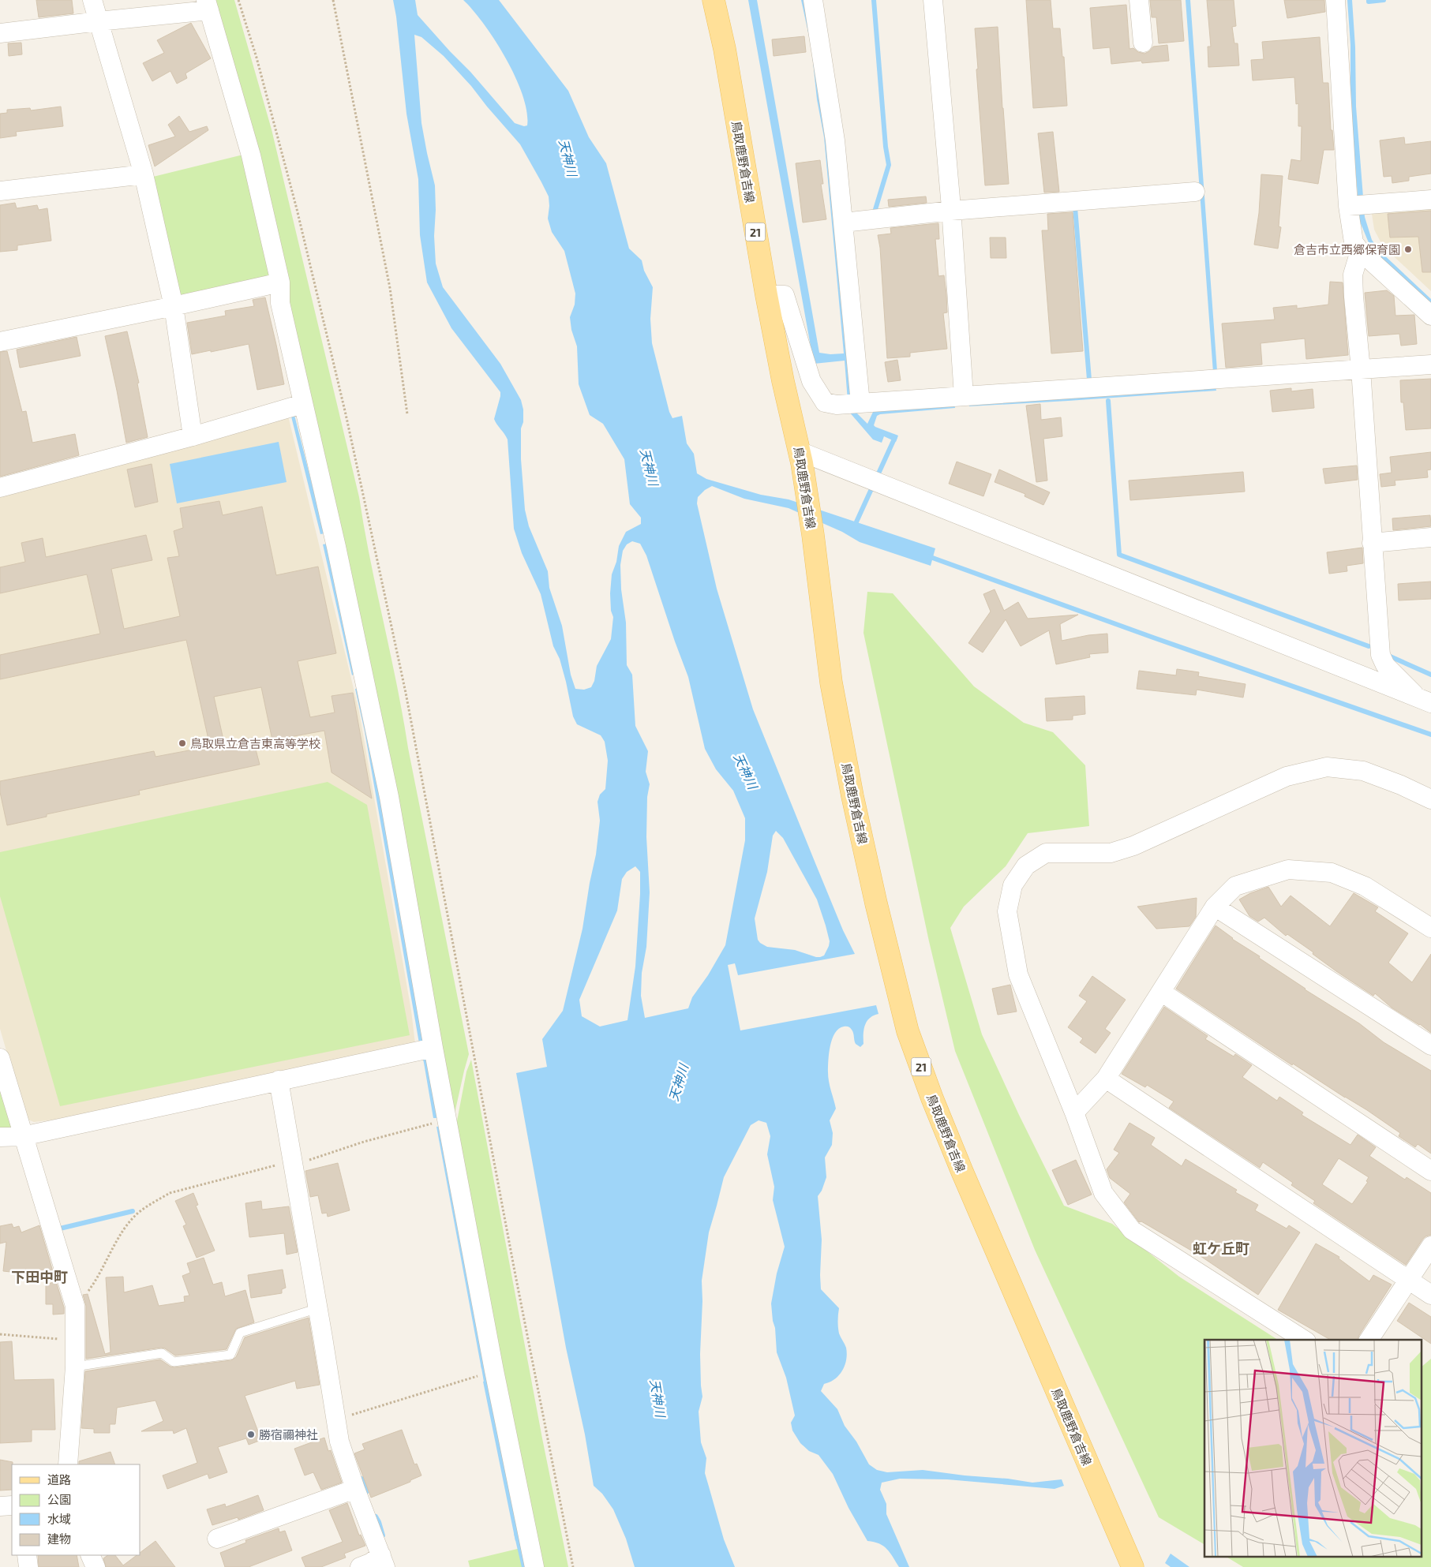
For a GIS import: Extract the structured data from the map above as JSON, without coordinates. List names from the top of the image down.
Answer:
{
  "streets": {
    "main road": ["鳥取鹿野倉吉線", "21"]
  },
  "districts": ["虹ケ丘町", "下田中町"],
  "water": ["天神川"],
  "places": ["倉吉市立西郷保育園", "鳥取県立倉吉東高等学校", "勝宿禰神社"],
  "legend": [
    "道路",
    "公園",
    "水域",
    "建物"
  ]
}
